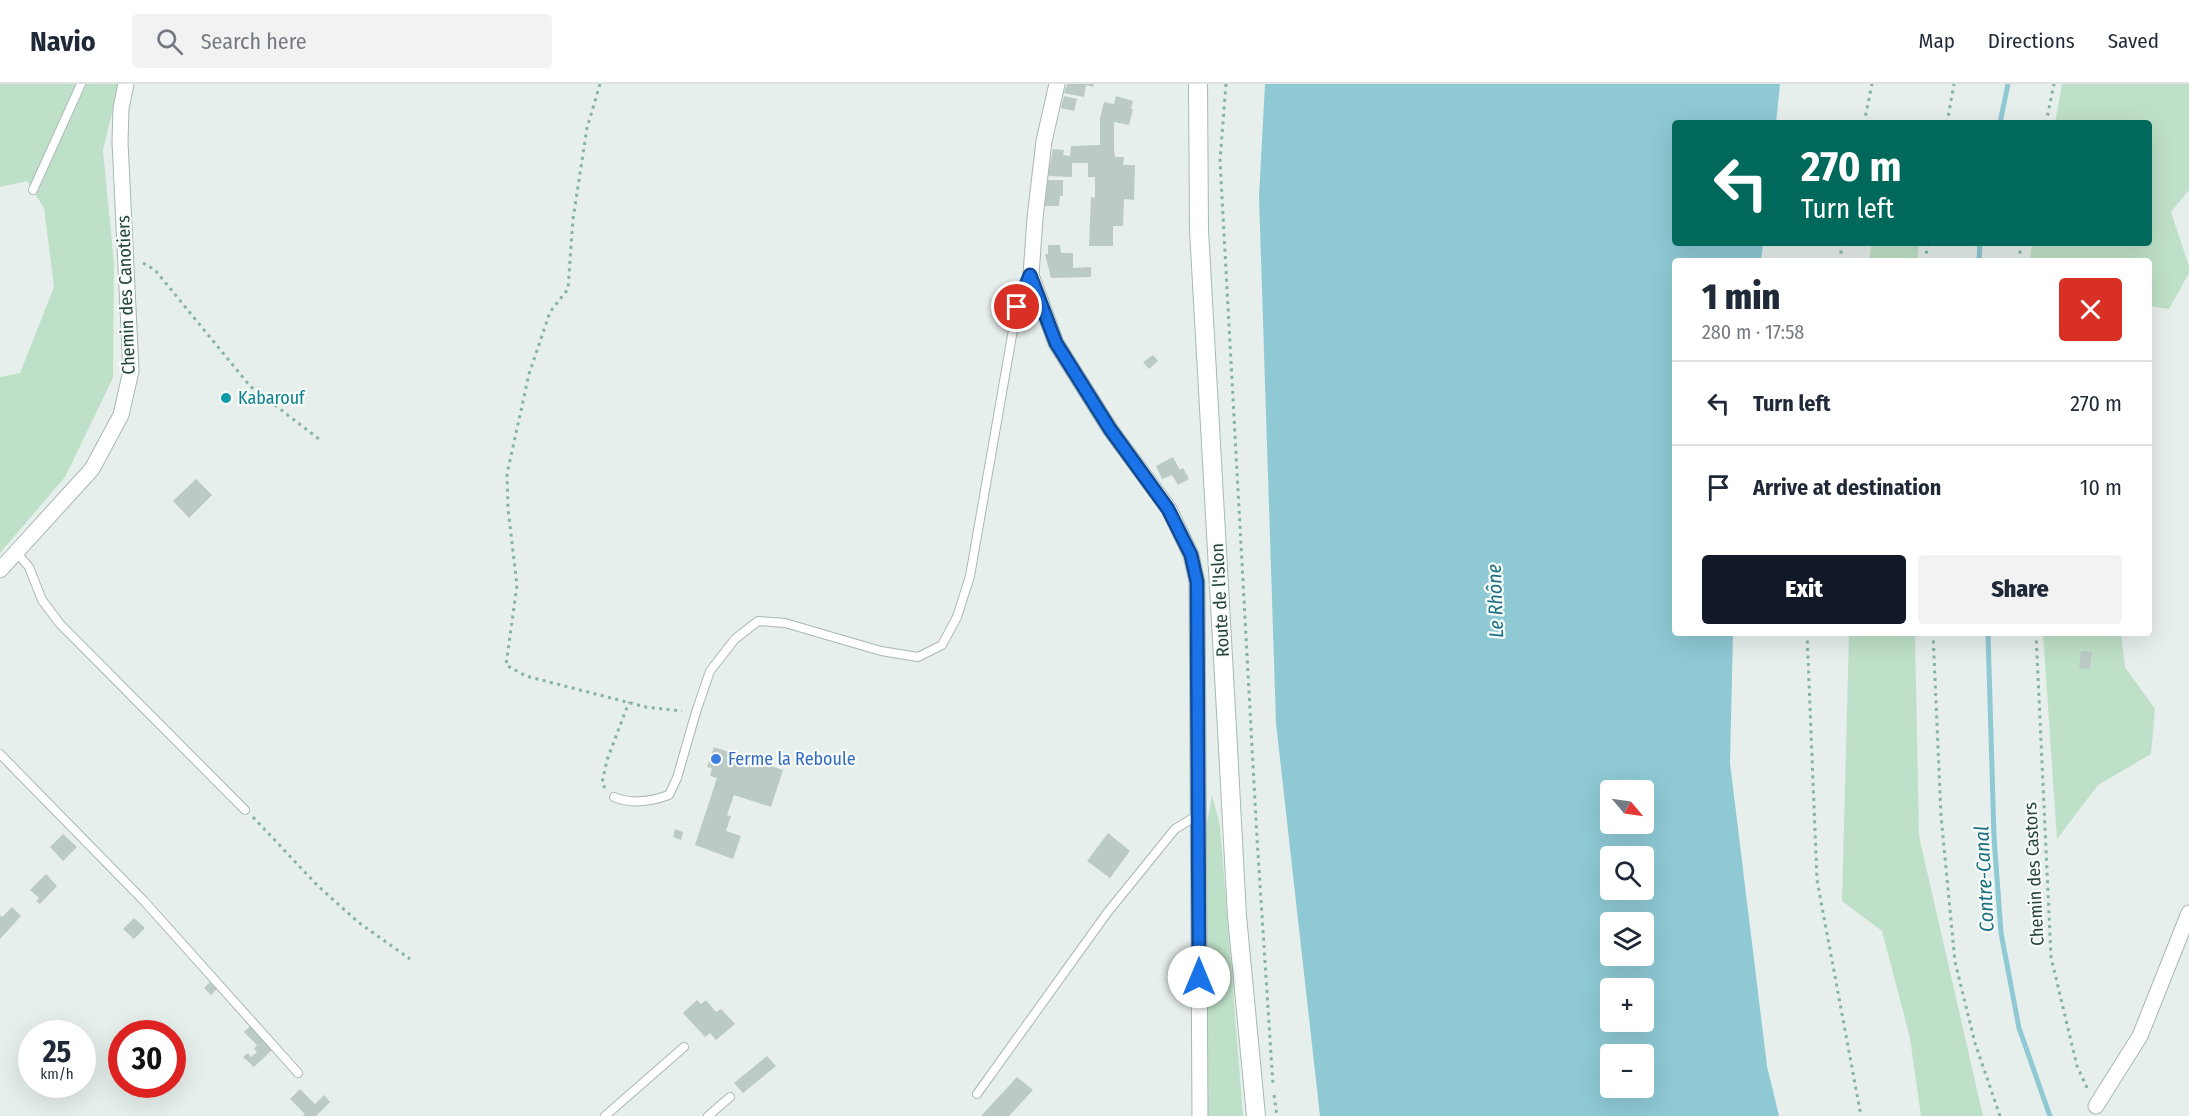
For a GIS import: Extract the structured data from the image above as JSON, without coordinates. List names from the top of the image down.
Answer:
{
  "streets": {
    "street": ["Chemin des Canotiers", "Route de l'Islon"],
    "path": ["Chemin des Castors"]
  },
  "water": ["Le Rhône", "Contre-Canal"],
  "places": ["Kabarouf", "Ferme la Reboule"],
  "north": "bottom right",
  "page": {
    "header": "Navio",
    "search": "Search here",
    "nav": ["Map", "Directions", "Saved"],
    "turn": ["270 m", "Turn left"],
    "heading": ["1 min", "280 m · 17:58"],
    "list": [
      {
        "name": "Turn left",
        "value": "270 m"
      },
      {
        "name": "Arrive at destination",
        "value": "10 m"
      }
    ],
    "buttons": ["Exit", "Share"],
    "map_buttons": ["+", "−"],
    "speed": "25 km/h",
    "limit": "30"
  }
}
